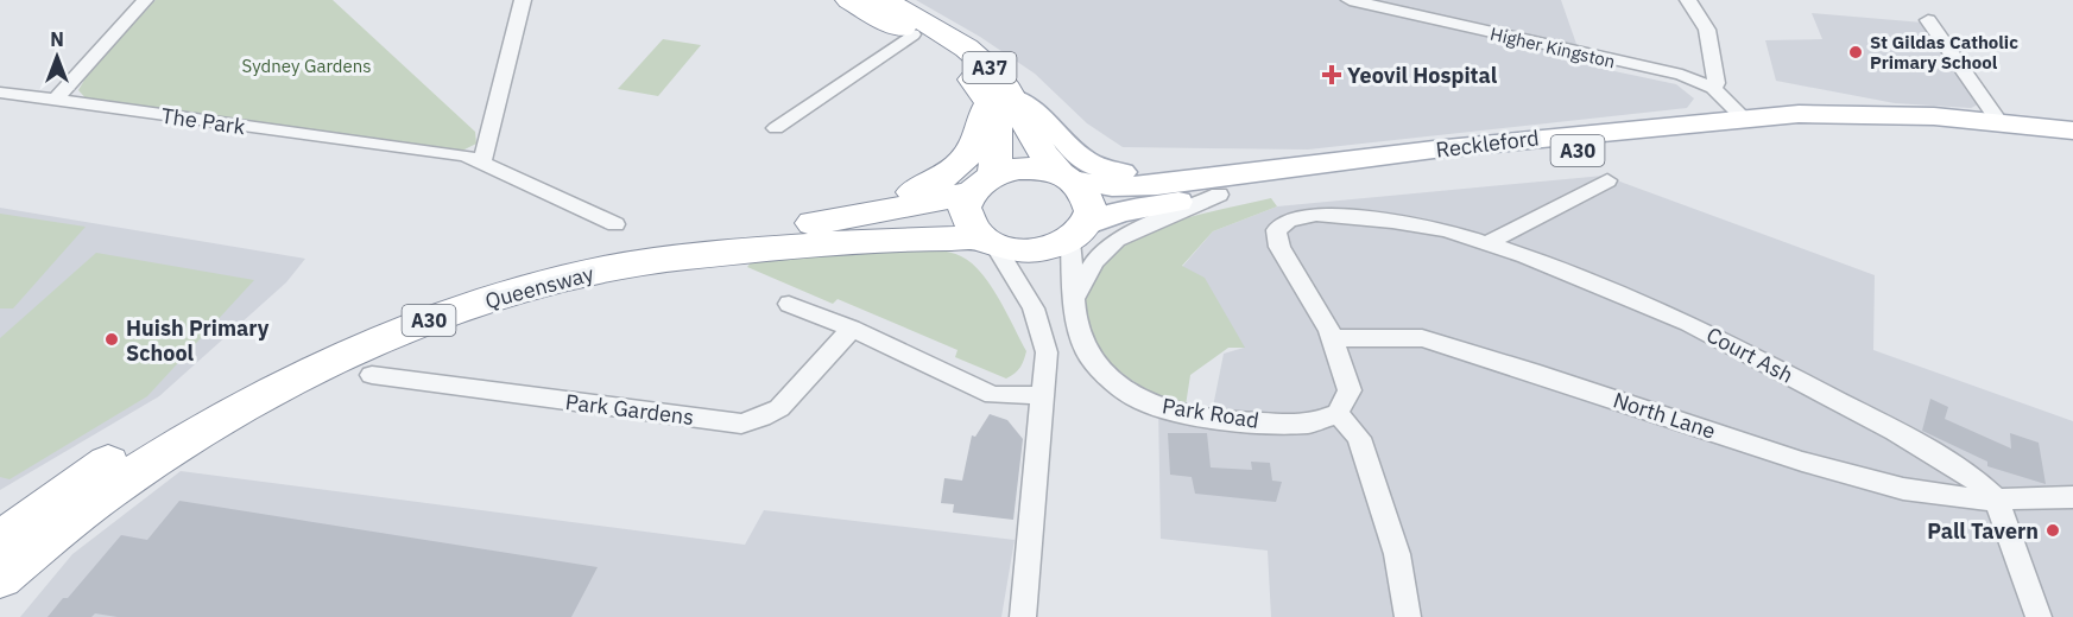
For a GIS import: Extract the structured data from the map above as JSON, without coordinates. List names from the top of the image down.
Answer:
{
  "streets": {
    "highway": ["A37", "A30", "Queensway"],
    "main road": ["Reckleford"],
    "street": [
      "Higher Kingston",
      "The Park",
      "Court Ash",
      "Park Gardens",
      "Park Road",
      "North Lane"
    ]
  },
  "crossings": [
    ["Higher Kingston", "Reckleford"],
    ["A37", "Reckleford"],
    ["A37", "Queensway"],
    ["A37", "Park Road"],
    ["Reckleford", "Queensway"],
    ["Reckleford", "Park Road"],
    ["Queensway", "Park Road"],
    ["Court Ash", "North Lane"]
  ],
  "parks": ["Sydney Gardens"],
  "places": {
    "other": ["St Gildas Catholic Primary School", "Huish Primary School", "Pall Tavern"],
    "health": ["Yeovil Hospital"]
  },
  "north": "top"
}
